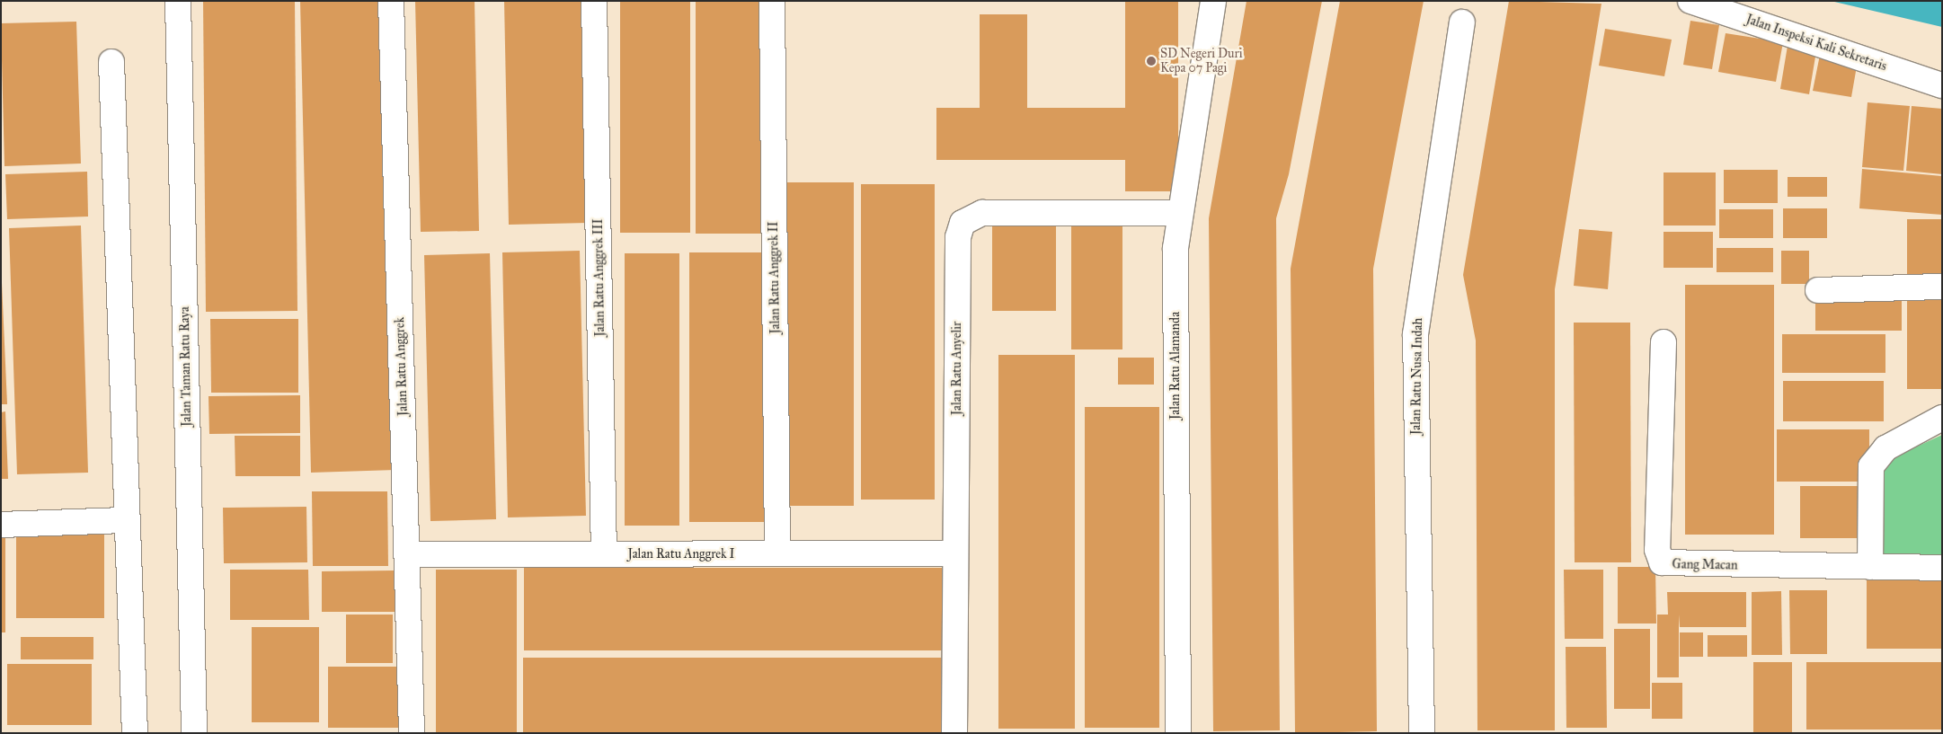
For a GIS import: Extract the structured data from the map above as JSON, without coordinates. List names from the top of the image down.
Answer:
{
  "streets": {
    "street": [
      "Jalan Inspeksi Kali Sekretaris",
      "Jalan Ratu Anggrek III",
      "Jalan Ratu Anggrek II",
      "Jalan Ratu Alamanda",
      "Jalan Taman Ratu Raya",
      "Jalan Ratu Anggrek",
      "Jalan Ratu Anyelir",
      "Jalan Ratu Nusa Indah",
      "Jalan Ratu Anggrek I",
      "Gang Macan"
    ]
  },
  "crossings": [
    ["Jalan Ratu Anggrek III", "Jalan Ratu Anggrek I"],
    ["Jalan Ratu Anggrek II", "Jalan Ratu Anggrek I"],
    ["Jalan Ratu Alamanda", "Jalan Ratu Anyelir"],
    ["Jalan Ratu Anggrek", "Jalan Ratu Anggrek I"],
    ["Jalan Ratu Anyelir", "Jalan Ratu Anggrek I"]
  ],
  "places": ["SD Negeri Duri Kepa 07 Pagi"]
}
